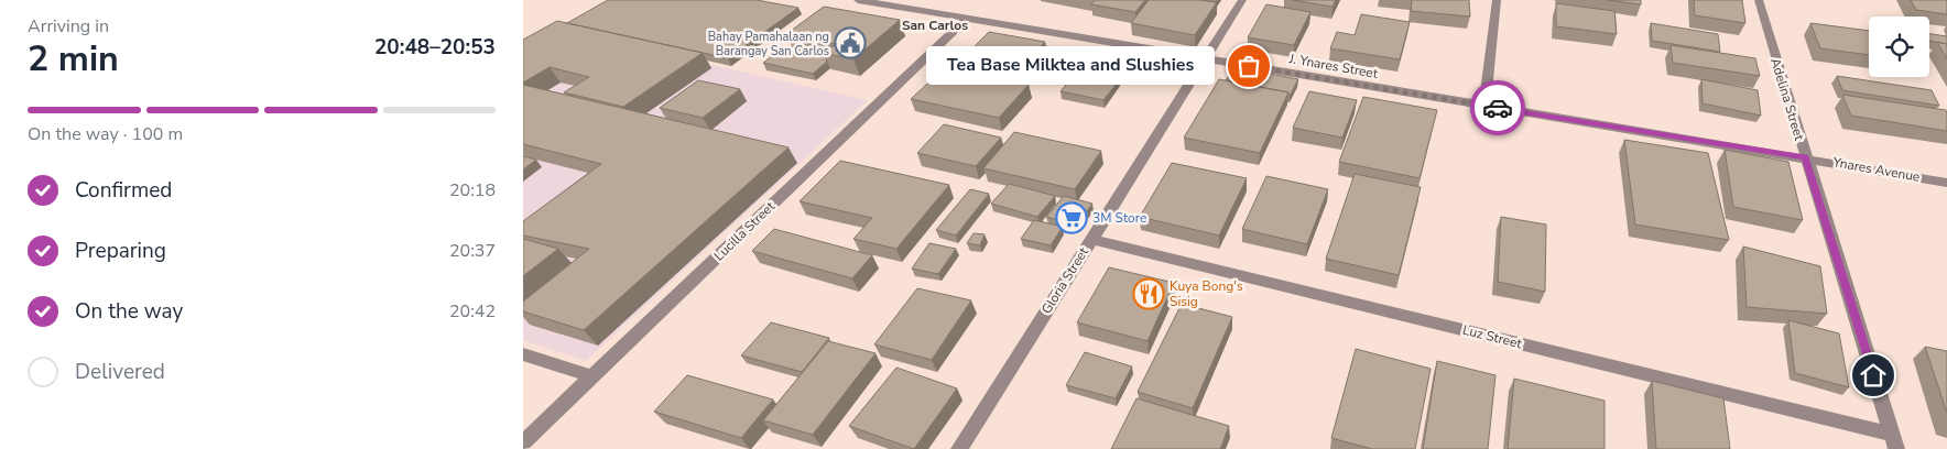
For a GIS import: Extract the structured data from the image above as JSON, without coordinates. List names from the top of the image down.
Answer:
{
  "streets": {
    "street": [
      "J. Ynares Street",
      "Adelina Street",
      "Ynares Avenue",
      "Lucilla Street",
      "Gloria Street",
      "Luz Street"
    ]
  },
  "crossings": [
    ["J. Ynares Street", "Adelina Street"],
    ["J. Ynares Street", "Ynares Avenue"],
    ["J. Ynares Street", "Lucilla Street"],
    ["J. Ynares Street", "Gloria Street"],
    ["Adelina Street", "Ynares Avenue"],
    ["Adelina Street", "Luz Street"],
    ["Gloria Street", "Luz Street"]
  ],
  "districts": ["San Carlos"],
  "places": {
    "public building": ["Bahay Pamahalaan ng Barangay San Carlos"],
    "other": ["Tea Base Milktea and Slushies"],
    "supermarket": ["3M Store"],
    "restaurant": ["Kuya Bong's Sisig"]
  },
  "page": {
    "heading": ["2 min", "Arriving in", "20:48–20:53"],
    "bubble": "Tea Base Milktea and Slushies",
    "bar": "On the way · 100 m",
    "list": [
      ["Confirmed", "20:18"],
      ["Preparing", "20:37"],
      ["On the way", "20:42"],
      "Delivered"
    ]
  }
}
